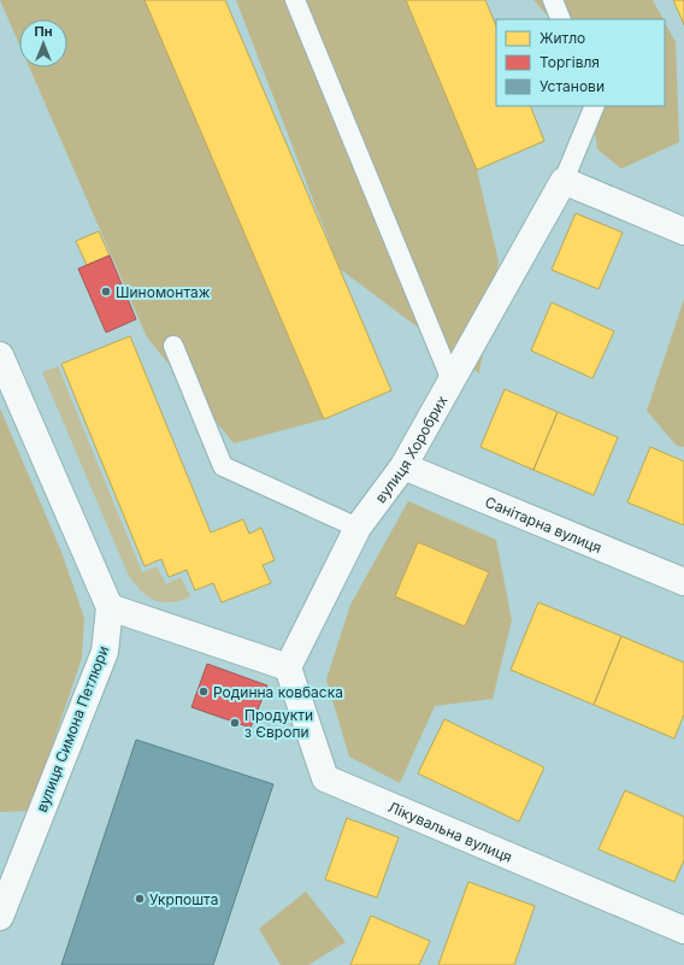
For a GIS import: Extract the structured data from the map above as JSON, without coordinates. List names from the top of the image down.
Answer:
{
  "streets": {
    "street": [
      "вулиця Хоробрих",
      "Санітарна вулиця",
      "вулиця Симона Петлюри",
      "Лікувальна вулиця"
    ]
  },
  "crossings": [
    ["вулиця Хоробрих", "Санітарна вулиця"],
    ["вулиця Хоробрих", "Лікувальна вулиця"]
  ],
  "places": [
    "Шиномонтаж",
    "Родинна ковбаска",
    "Продукти з Європи",
    "Укрпошта"
  ],
  "legend": ["Житло", "Торгівля", "Установи"],
  "north": "top"
}
